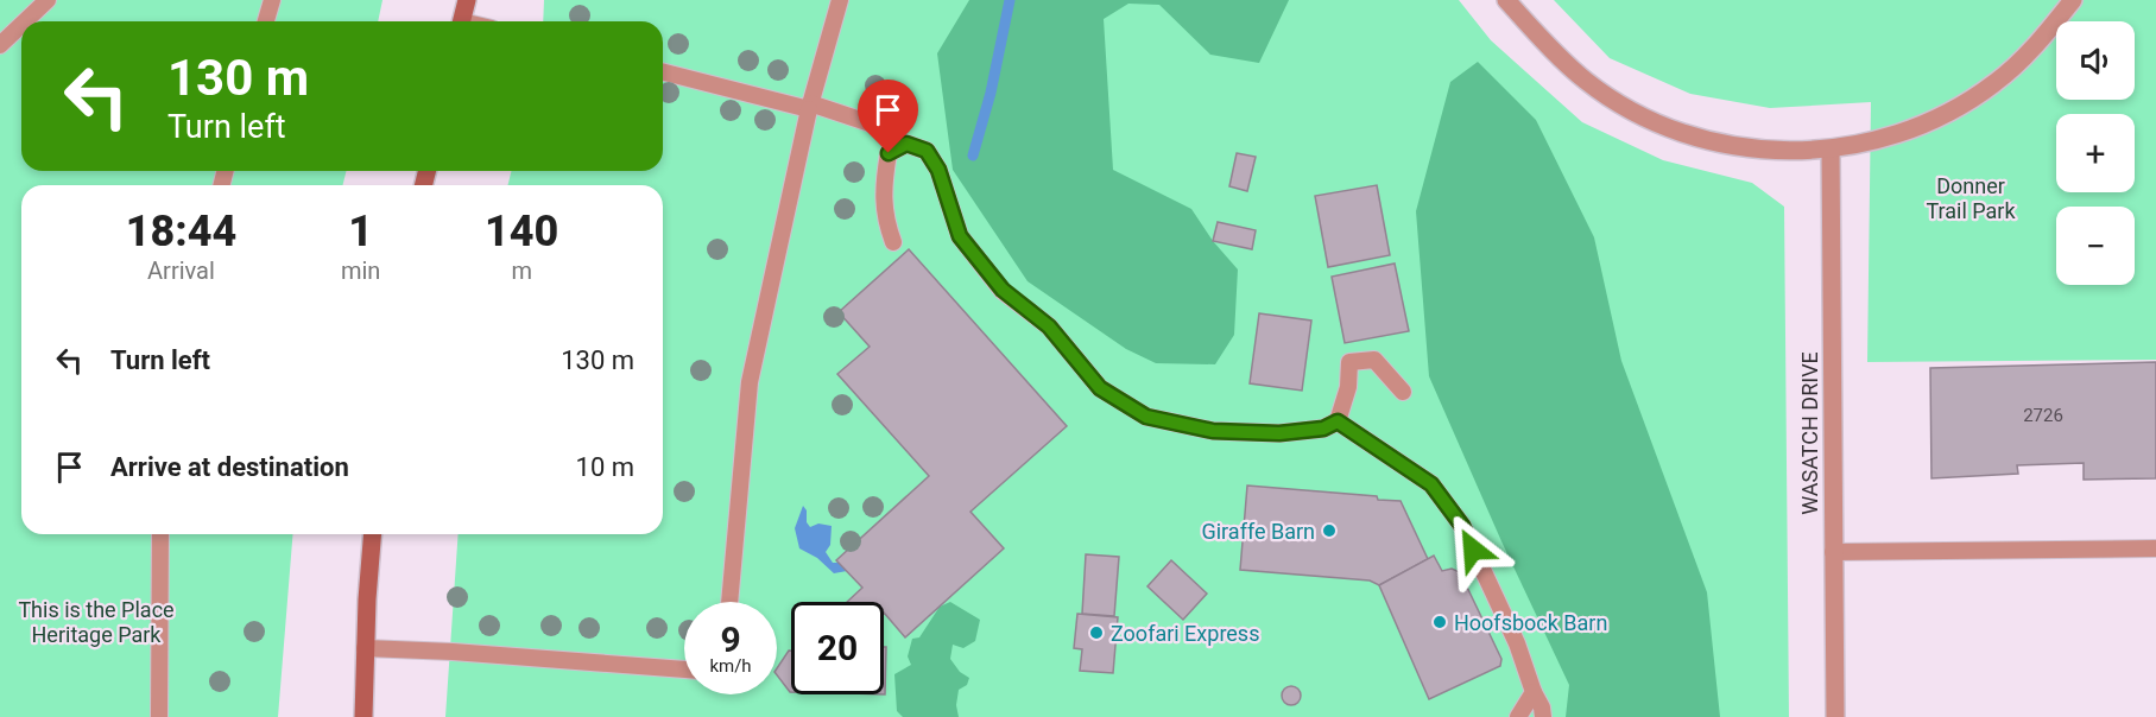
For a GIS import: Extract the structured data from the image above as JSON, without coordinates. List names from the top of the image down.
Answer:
{
  "streets": {
    "street": ["WASATCH DRIVE"]
  },
  "parks": ["Donner Trail Park", "This is the Place Heritage Park"],
  "places": ["Giraffe Barn", "Hoofsbock Barn", "Zoofari Express"],
  "house_numbers": ["2726"],
  "page": {
    "map_buttons": ["+", "−"],
    "turn": ["130 m", "Turn left"],
    "eta": [
      "18:44",
      "Arrival",
      "1",
      "min",
      "140",
      "m"
    ],
    "list": [
      {
        "name": "Turn left",
        "value": "130 m"
      },
      {
        "name": "Arrive at destination",
        "value": "10 m"
      }
    ],
    "speed": "9 km/h",
    "limit": "20"
  }
}
